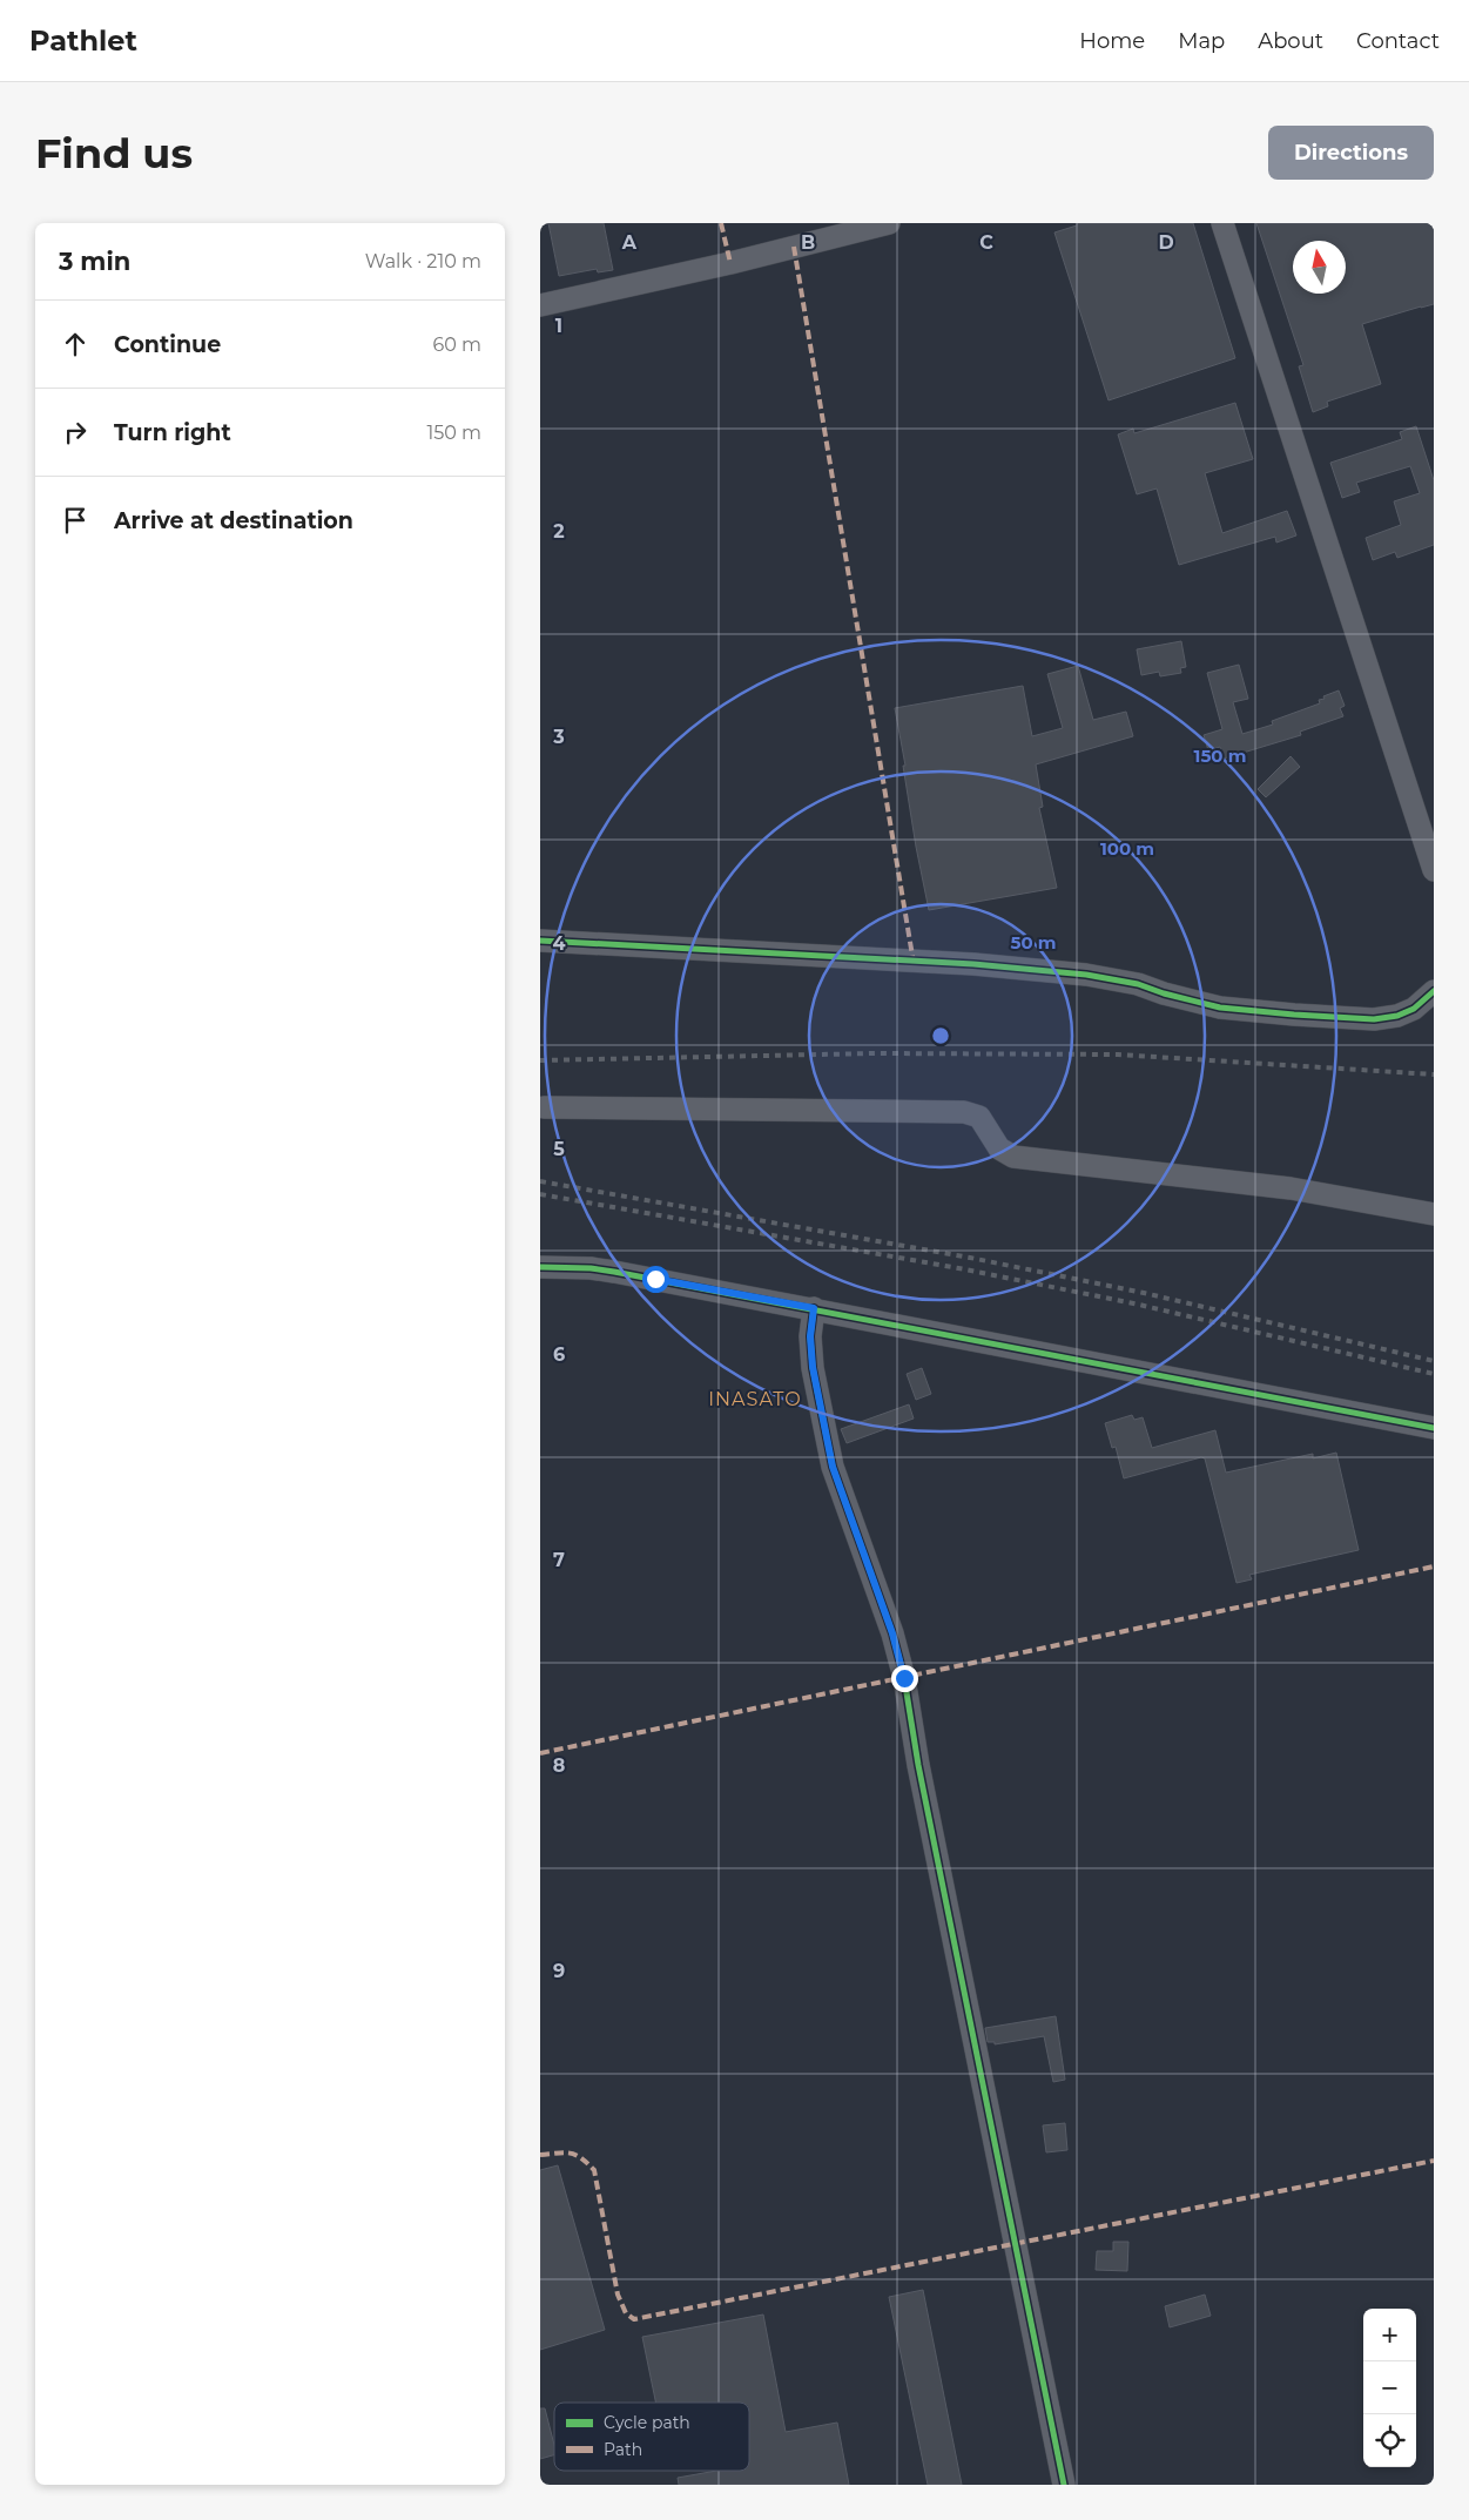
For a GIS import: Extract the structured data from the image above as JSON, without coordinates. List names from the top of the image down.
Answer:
{
  "districts": ["INASATO"],
  "legend": ["Cycle path", "Path"],
  "north": "top",
  "page": {
    "header": "Pathlet",
    "nav": [
      "Home",
      "Map",
      "About",
      "Contact"
    ],
    "buttons": "Directions",
    "title": "Find us",
    "heading": ["3 min", "Walk · 210 m"],
    "list": [
      ["Continue", "60 m"],
      ["Turn right", "150 m"],
      "Arrive at destination"
    ],
    "map_buttons": ["+", "−"]
  },
  "grid": {
    "columns": [
      "A",
      "B",
      "C",
      "D"
    ],
    "rows": [
      "1",
      "2",
      "3",
      "4",
      "5",
      "6",
      "7",
      "8",
      "9"
    ]
  },
  "rings": ["150 m", "100 m", "50 m"]
}
